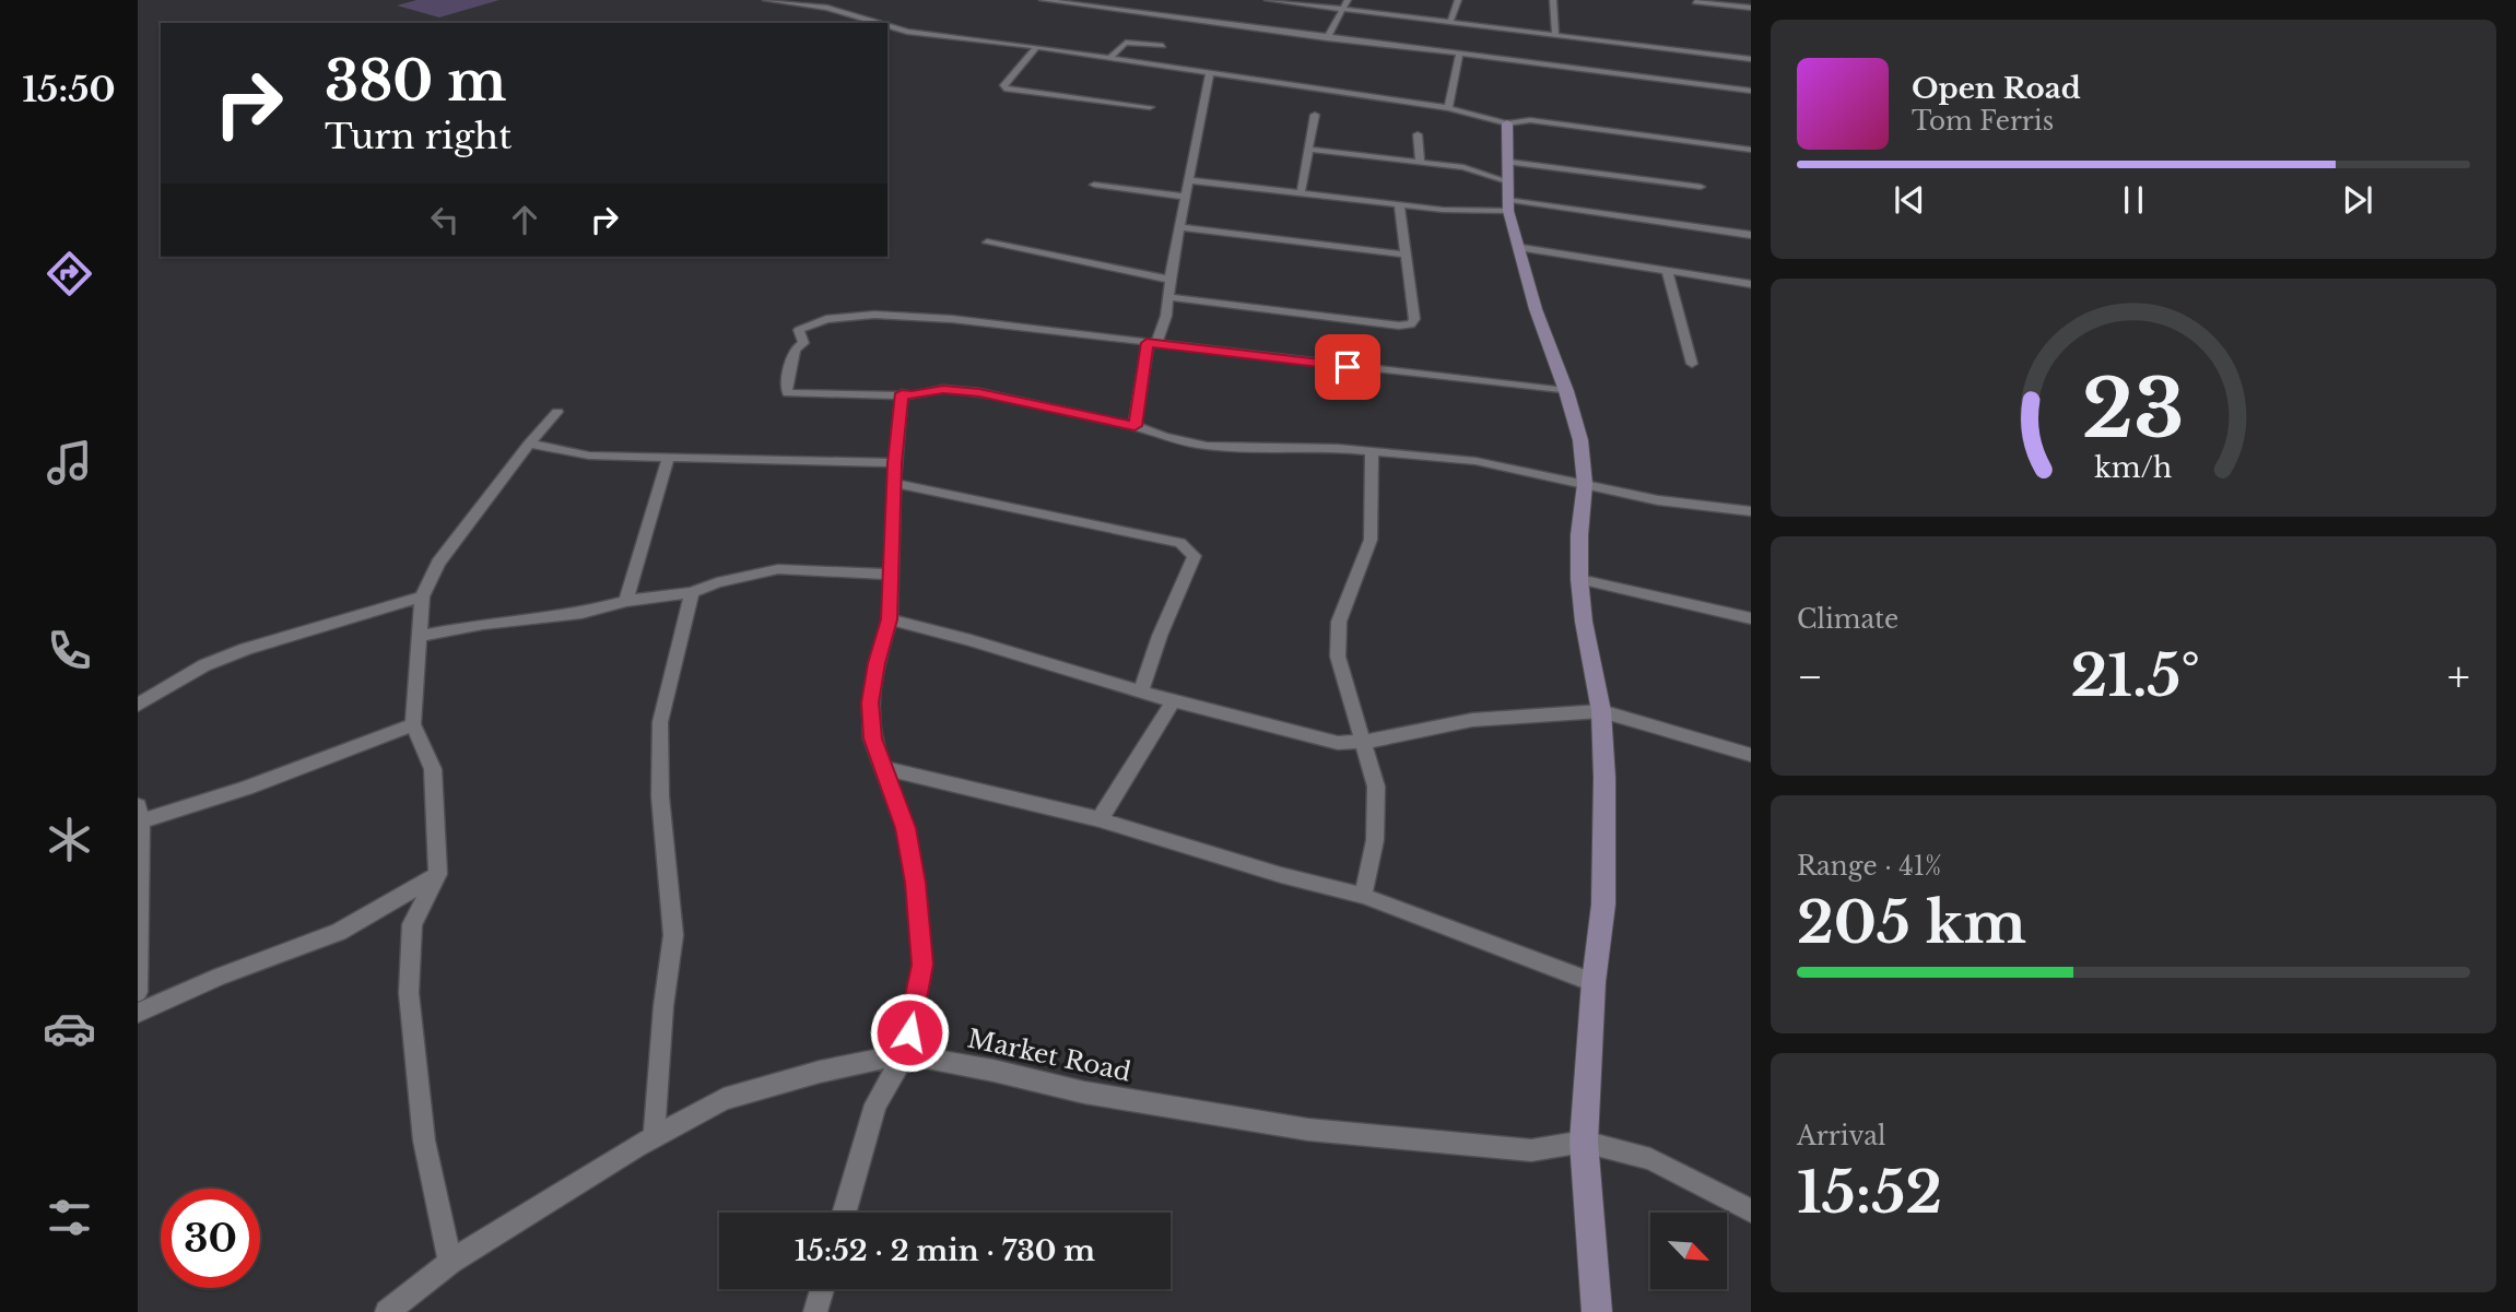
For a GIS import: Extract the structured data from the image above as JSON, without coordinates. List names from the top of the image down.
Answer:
{
  "streets": {
    "street": ["Market Road"]
  },
  "north": "bottom right",
  "page": {
    "tabs": "15:50",
    "turn": ["380 m", "Turn right"],
    "song": ["Open Road", "Tom Ferris"],
    "tile": [
      "Climate",
      ["Range · 41%", "205 km"],
      ["Arrival", "15:52"]
    ],
    "heat": ["−", "21.5°", "+"],
    "limit": "30",
    "trip": "15:52 · 2 min · 730 m",
    "gauge": ["23", "km/h"]
  }
}
